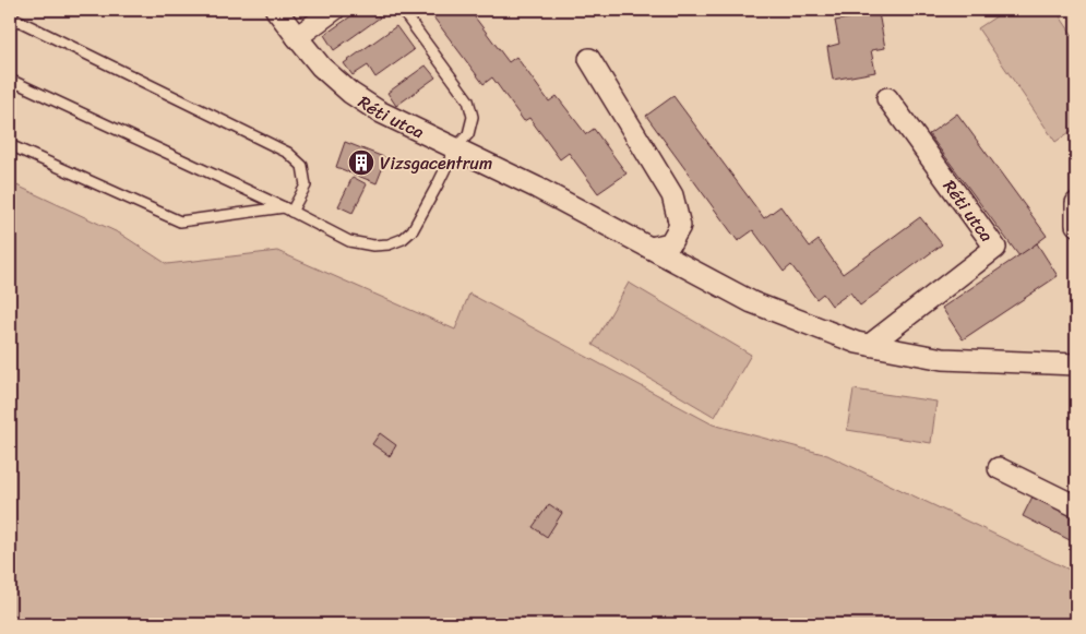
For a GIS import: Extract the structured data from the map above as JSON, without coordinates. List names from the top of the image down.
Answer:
{
  "streets": {
    "street": ["Réti utca"]
  },
  "places": {
    "building": ["Vizsgacentrum"]
  }
}
